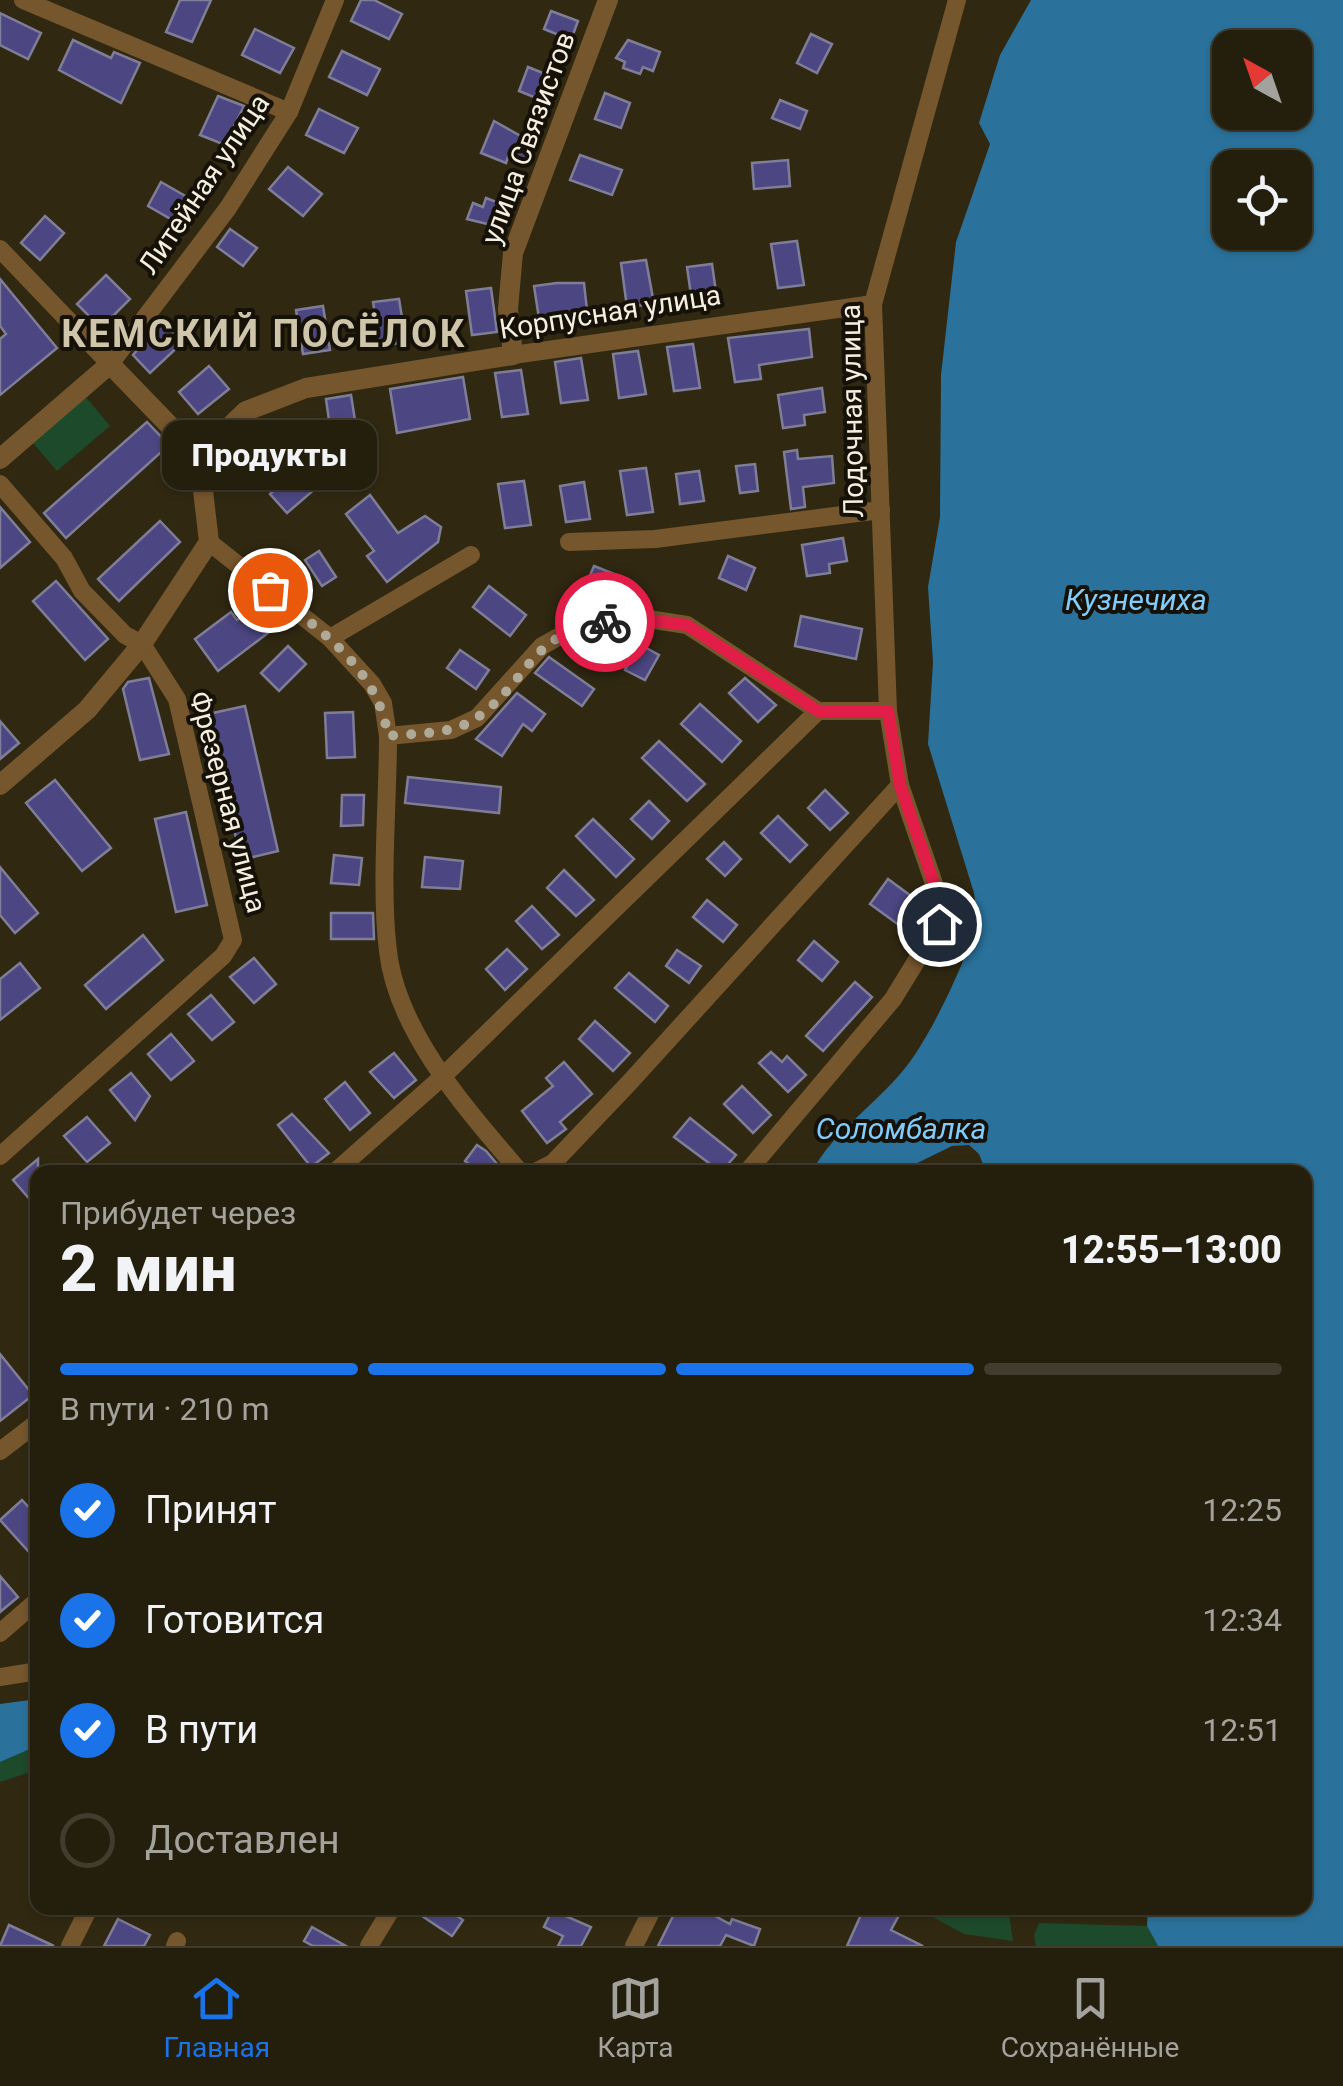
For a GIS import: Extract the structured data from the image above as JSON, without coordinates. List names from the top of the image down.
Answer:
{
  "streets": {
    "street": [
      "улица Связистов",
      "Литейная улица",
      "Корпусная улица",
      "Лодочная улица",
      "Фрезерная улица"
    ]
  },
  "crossings": [
    ["улица Связистов", "Корпусная улица"],
    ["Корпусная улица", "Лодочная улица"]
  ],
  "districts": ["КЕМСКИЙ ПОСЁЛОК"],
  "water": ["Кузнечиха", "Соломбалка"],
  "places": ["Продукты"],
  "north": "top left",
  "page": {
    "bubble": "Продукты",
    "heading": ["2 мин", "Прибудет через", "12:55–13:00"],
    "bar": "В пути · 210 m",
    "list": [
      ["Принят", "12:25"],
      ["Готовится", "12:34"],
      ["В пути", "12:51"],
      "Доставлен"
    ],
    "tabs": ["Главная", "Карта", "Сохранённые"]
  }
}
